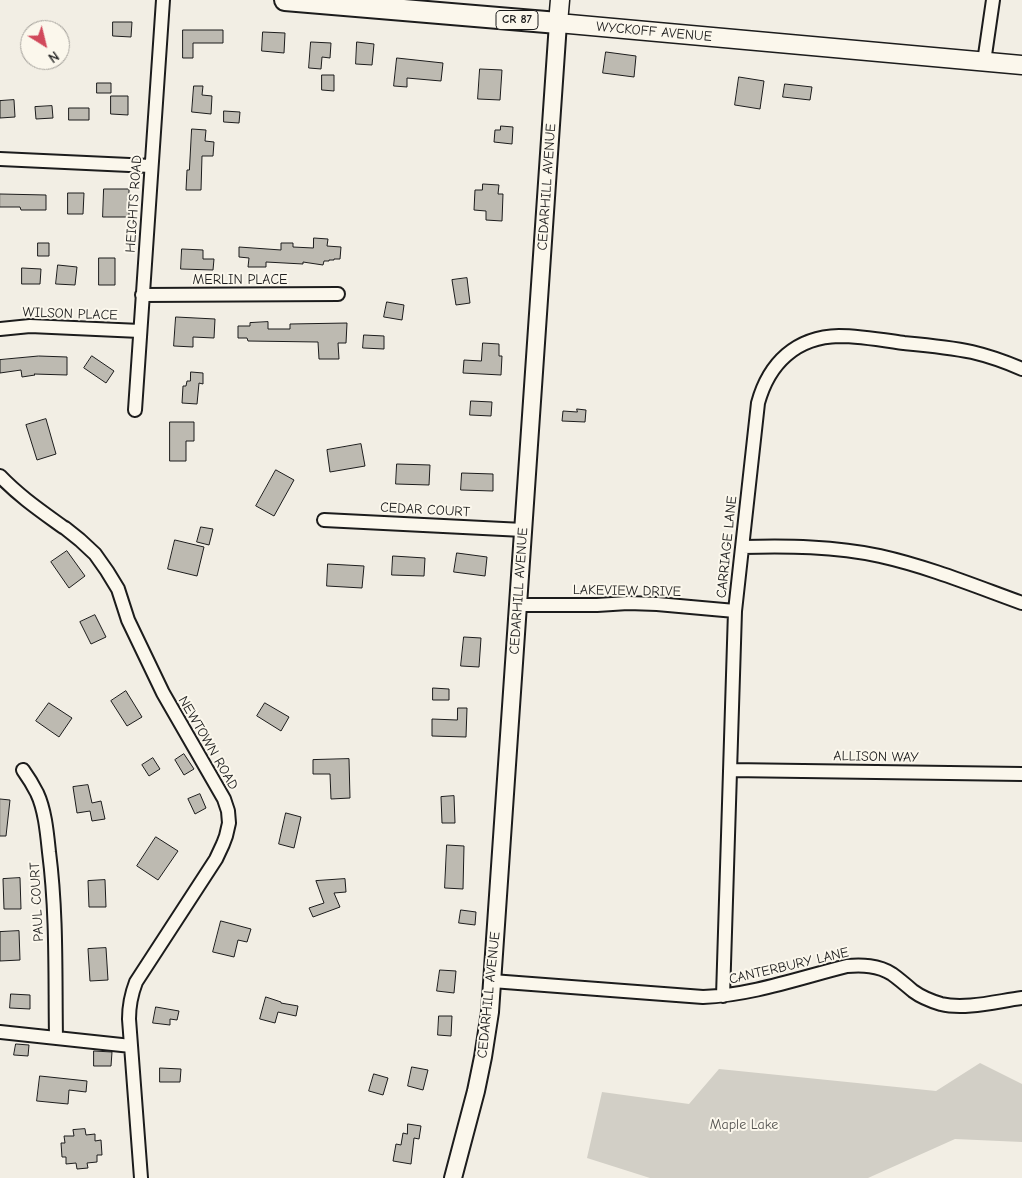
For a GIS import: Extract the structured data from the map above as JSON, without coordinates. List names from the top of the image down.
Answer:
{
  "streets": {
    "main road": ["CR 87", "WYCKOFF AVENUE", "CEDARHILL AVENUE"],
    "street": [
      "HEIGHTS ROAD",
      "MERLIN PLACE",
      "WILSON PLACE",
      "CEDAR COURT",
      "CARRIAGE LANE",
      "LAKEVIEW DRIVE",
      "NEWTOWN ROAD",
      "ALLISON WAY",
      "PAUL COURT",
      "CANTERBURY LANE"
    ]
  },
  "crossings": [
    ["WYCKOFF AVENUE", "CEDARHILL AVENUE"],
    ["CEDARHILL AVENUE", "CEDAR COURT"],
    ["CEDARHILL AVENUE", "LAKEVIEW DRIVE"],
    ["CEDARHILL AVENUE", "CANTERBURY LANE"],
    ["HEIGHTS ROAD", "MERLIN PLACE"],
    ["HEIGHTS ROAD", "WILSON PLACE"],
    ["CARRIAGE LANE", "LAKEVIEW DRIVE"],
    ["CARRIAGE LANE", "ALLISON WAY"],
    ["CARRIAGE LANE", "CANTERBURY LANE"]
  ],
  "parks": ["Maple Lake"],
  "north": "bottom right"
}
